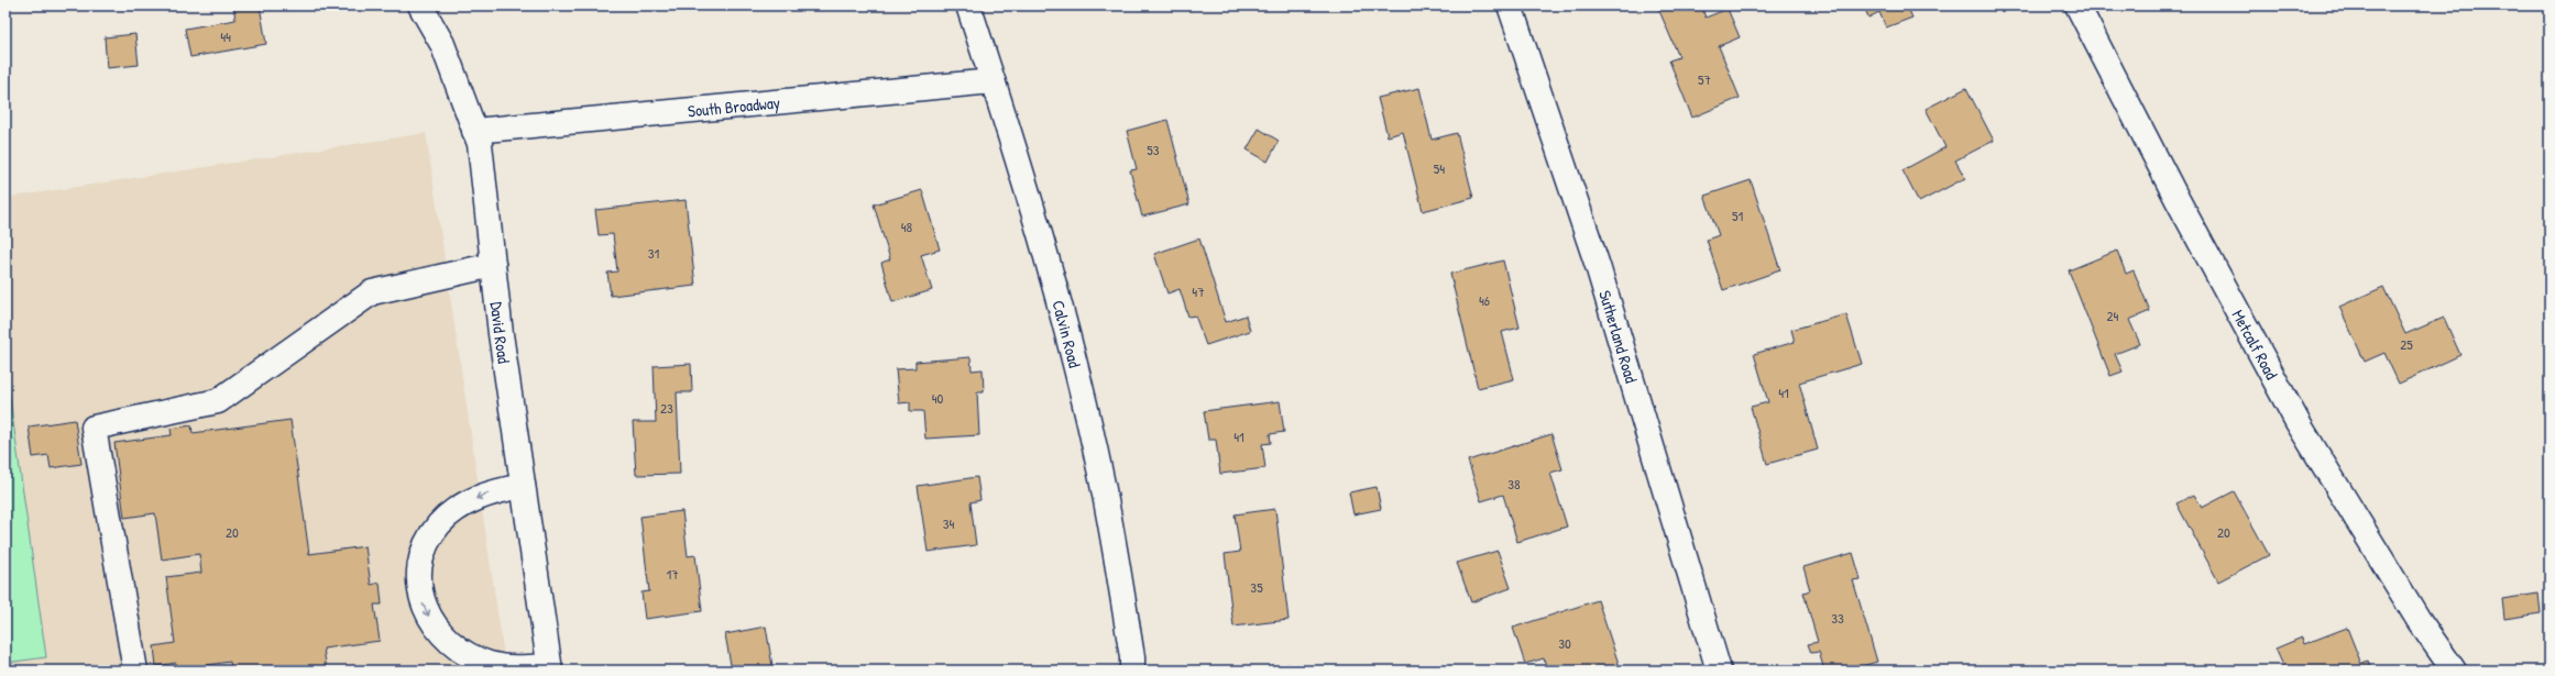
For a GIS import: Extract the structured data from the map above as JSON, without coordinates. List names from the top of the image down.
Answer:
{
  "streets": {
    "street": [
      "South Broadway",
      "David Road",
      "Calvin Road",
      "Sutherland Road",
      "Metcalf Road"
    ]
  },
  "crossings": [
    ["South Broadway", "David Road"],
    ["South Broadway", "Calvin Road"]
  ],
  "house_numbers": [
    "44",
    "57",
    "53",
    "54",
    "51",
    "48",
    "31",
    "47",
    "46",
    "24",
    "25",
    "41",
    "40",
    "23",
    "41",
    "38",
    "34",
    "20",
    "20",
    "17",
    "35",
    "33",
    "30"
  ]
}
